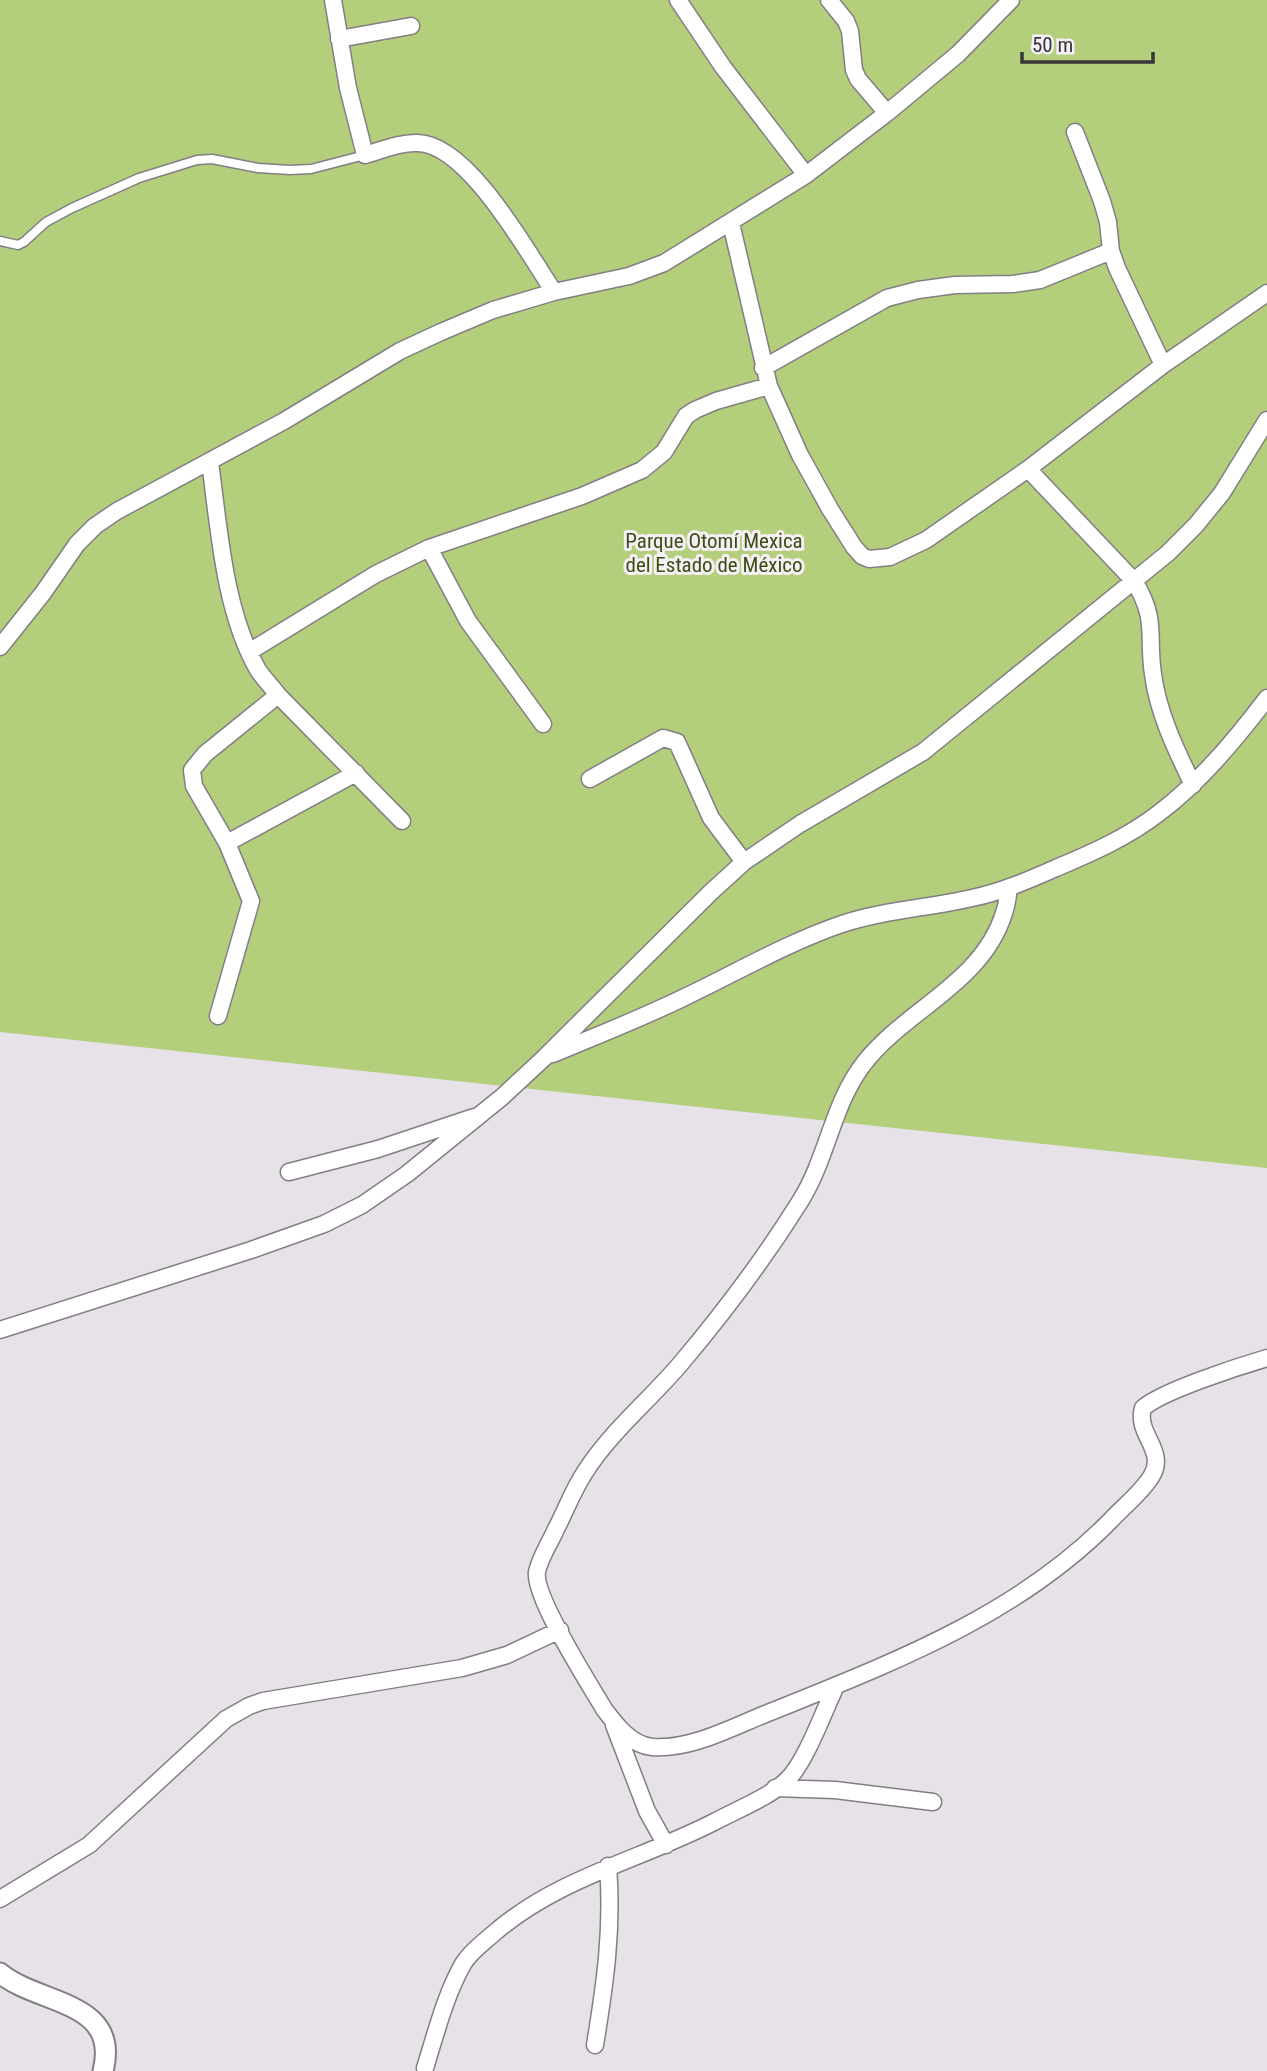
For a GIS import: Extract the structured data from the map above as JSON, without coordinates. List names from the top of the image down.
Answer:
{
  "parks": ["Parque Otomí Mexica del Estado de México"],
  "scale_bar": "50 m"
}
